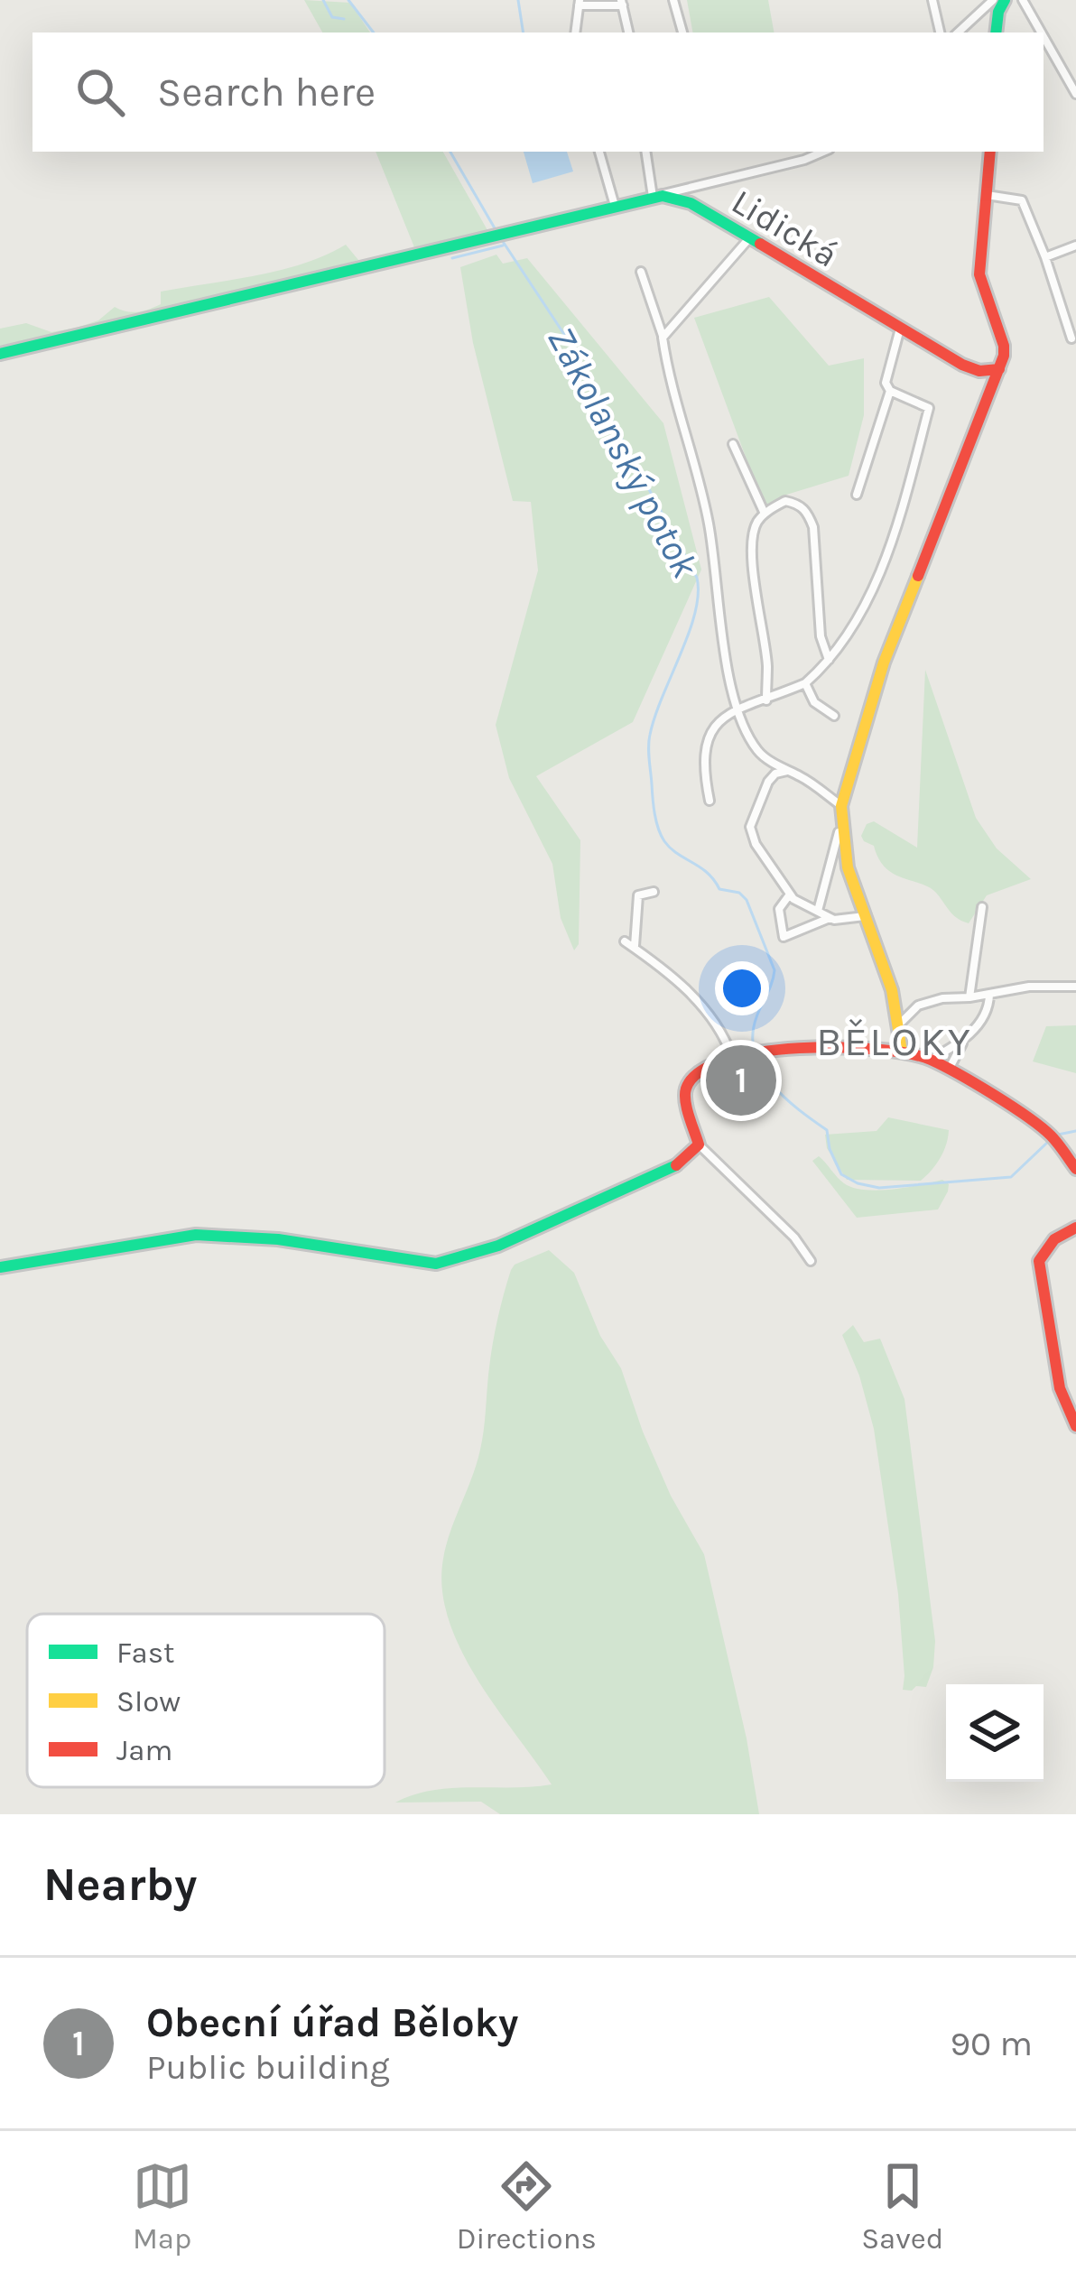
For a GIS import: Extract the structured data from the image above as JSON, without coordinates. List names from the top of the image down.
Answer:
{
  "streets": {
    "street": ["Lidická"]
  },
  "districts": ["BĚLOKY"],
  "water": ["Zákolanský potok"],
  "legend": ["Fast", "Slow", "Jam"],
  "page": {
    "search": "Search here",
    "pins": "1",
    "heading": "Nearby",
    "list": [
      {
        "mark": "1",
        "name": "Obecní úřad Běloky",
        "note": "Public building",
        "value": "90 m"
      }
    ],
    "nav": ["Map", "Directions", "Saved"]
  }
}
